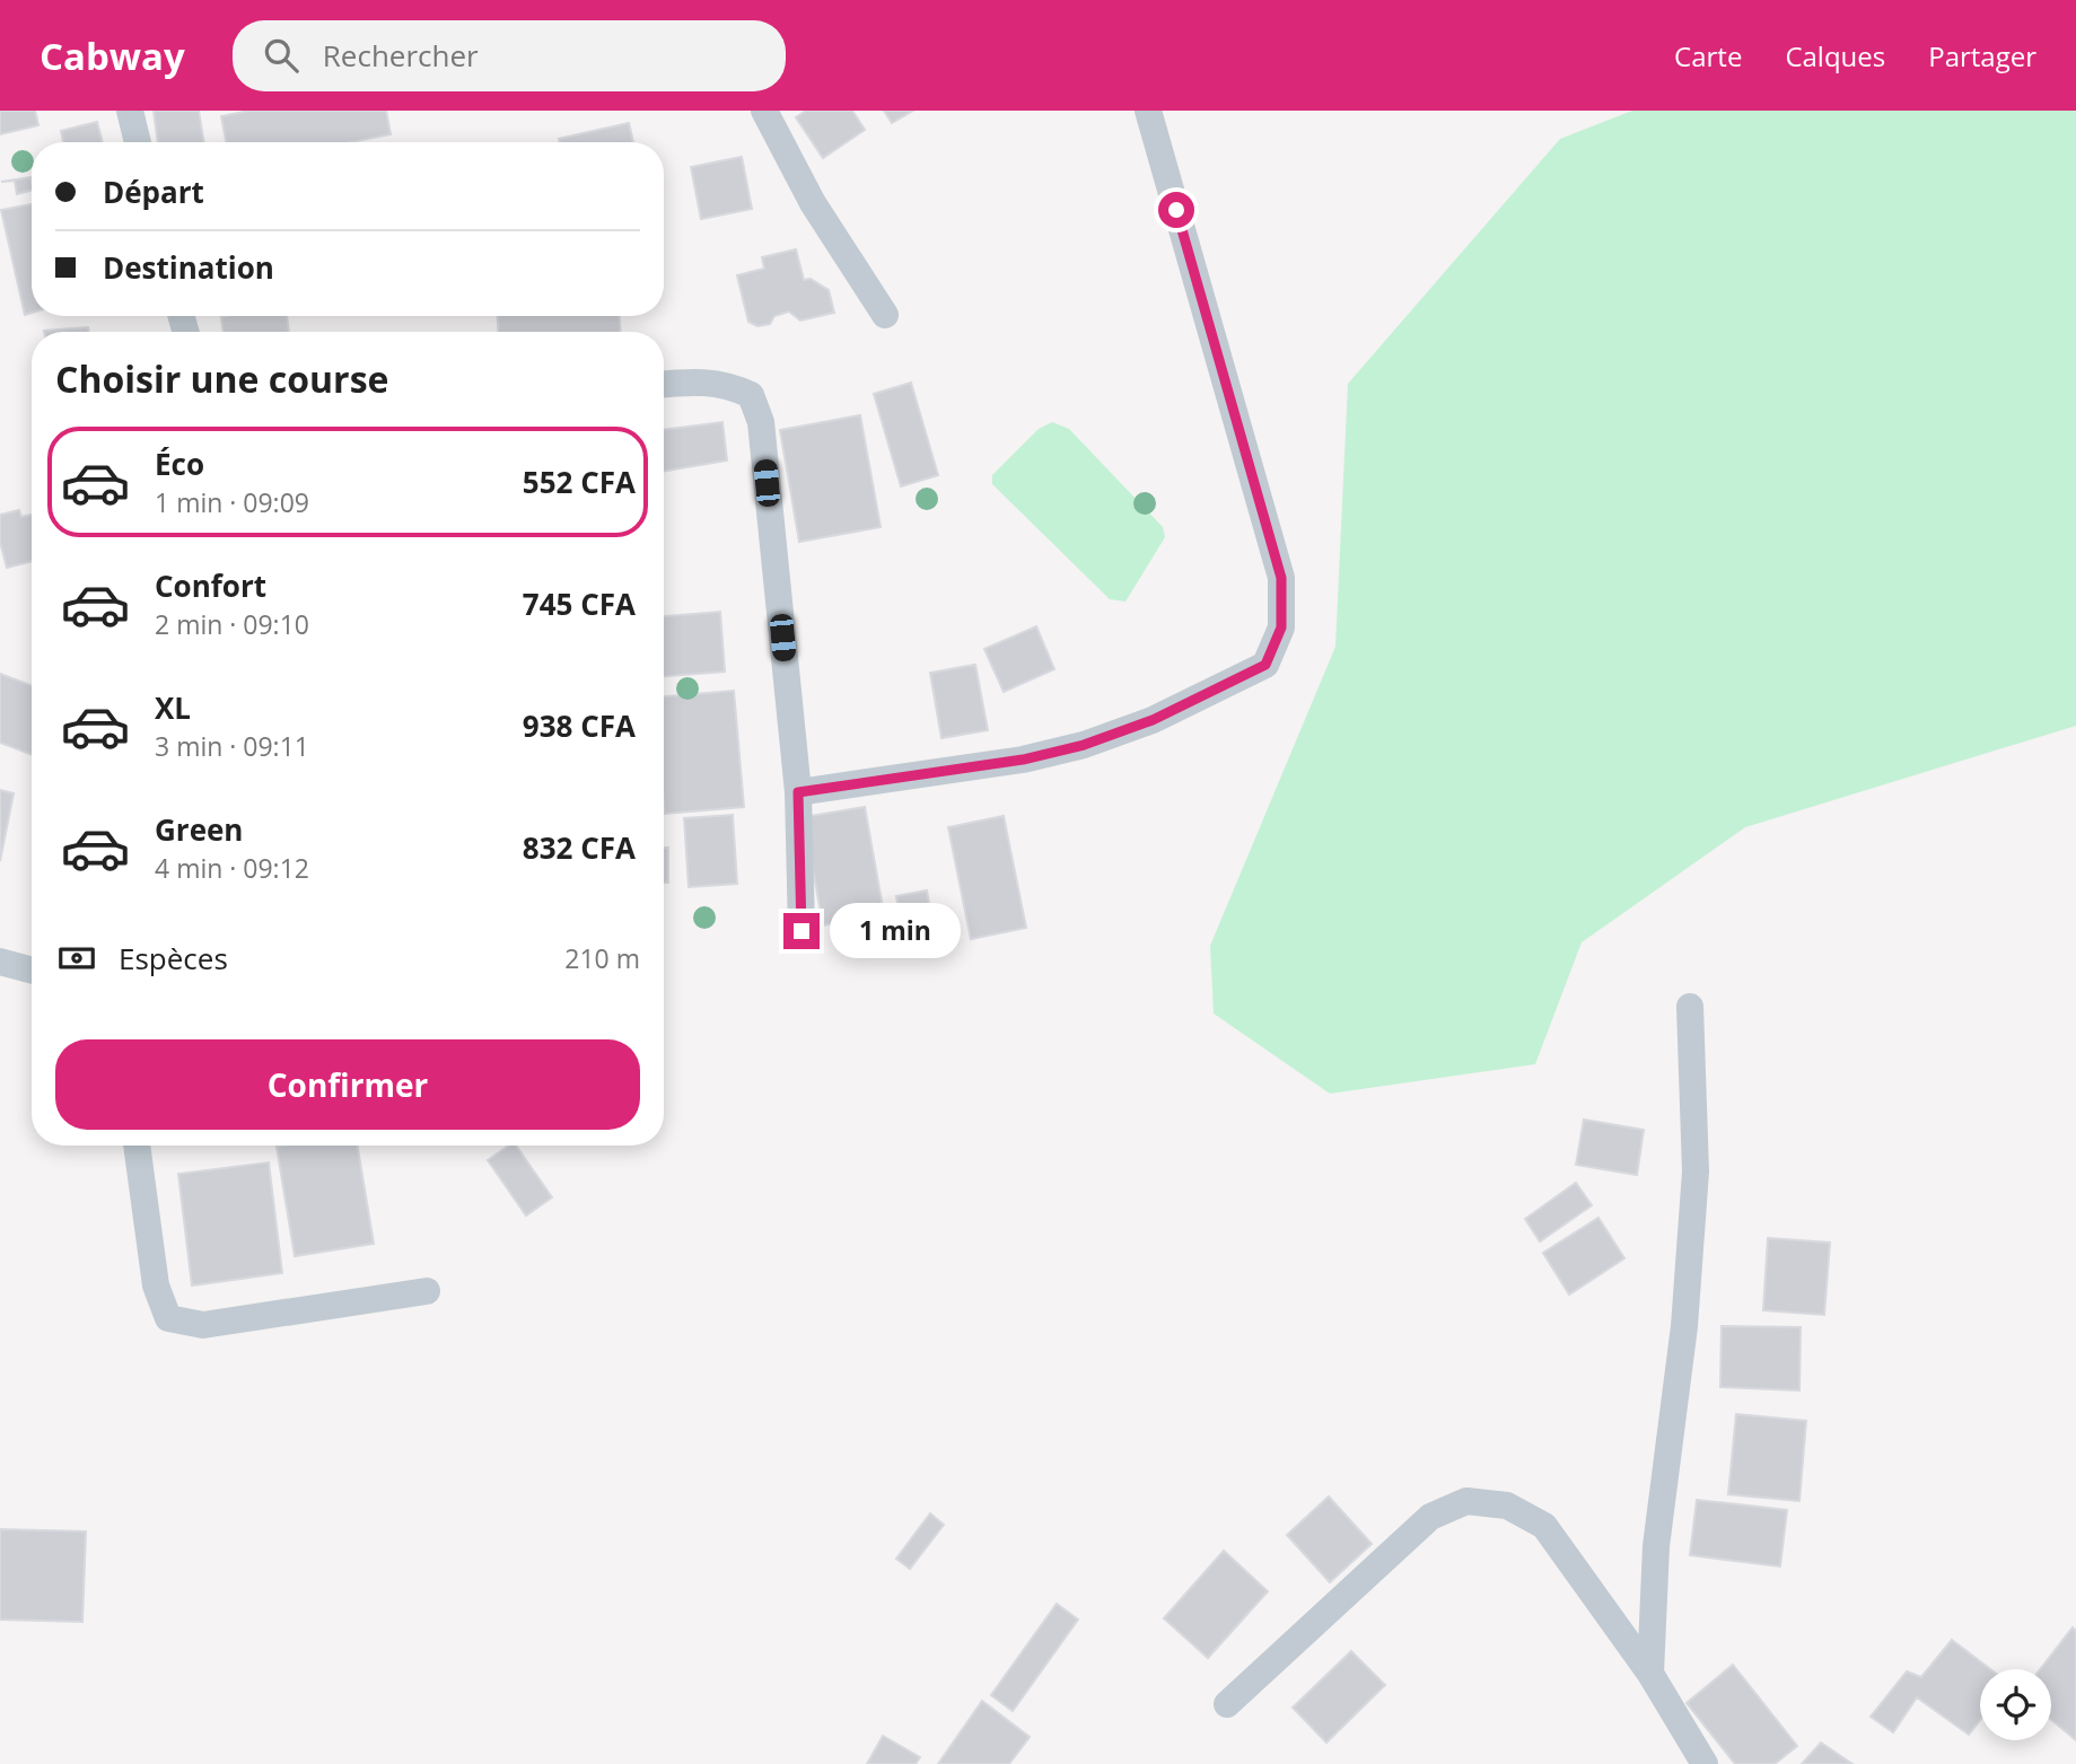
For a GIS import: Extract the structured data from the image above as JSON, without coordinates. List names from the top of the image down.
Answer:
{
  "page": {
    "header": "Cabway",
    "search": "Rechercher",
    "nav": ["Carte", "Calques", "Partager"],
    "banner": ["Départ", "Destination"],
    "heading": "Choisir une course",
    "list": [
      {
        "name": "Éco",
        "note": "1 min · 09:09",
        "value": "552 CFA"
      },
      {
        "name": "Confort",
        "note": "2 min · 09:10",
        "value": "745 CFA"
      },
      {
        "name": "XL",
        "note": "3 min · 09:11",
        "value": "938 CFA"
      },
      {
        "name": "Green",
        "note": "4 min · 09:12",
        "value": "832 CFA"
      }
    ],
    "bubble": "1 min",
    "pay": ["Espèces", "210 m"],
    "buttons": "Confirmer"
  }
}
